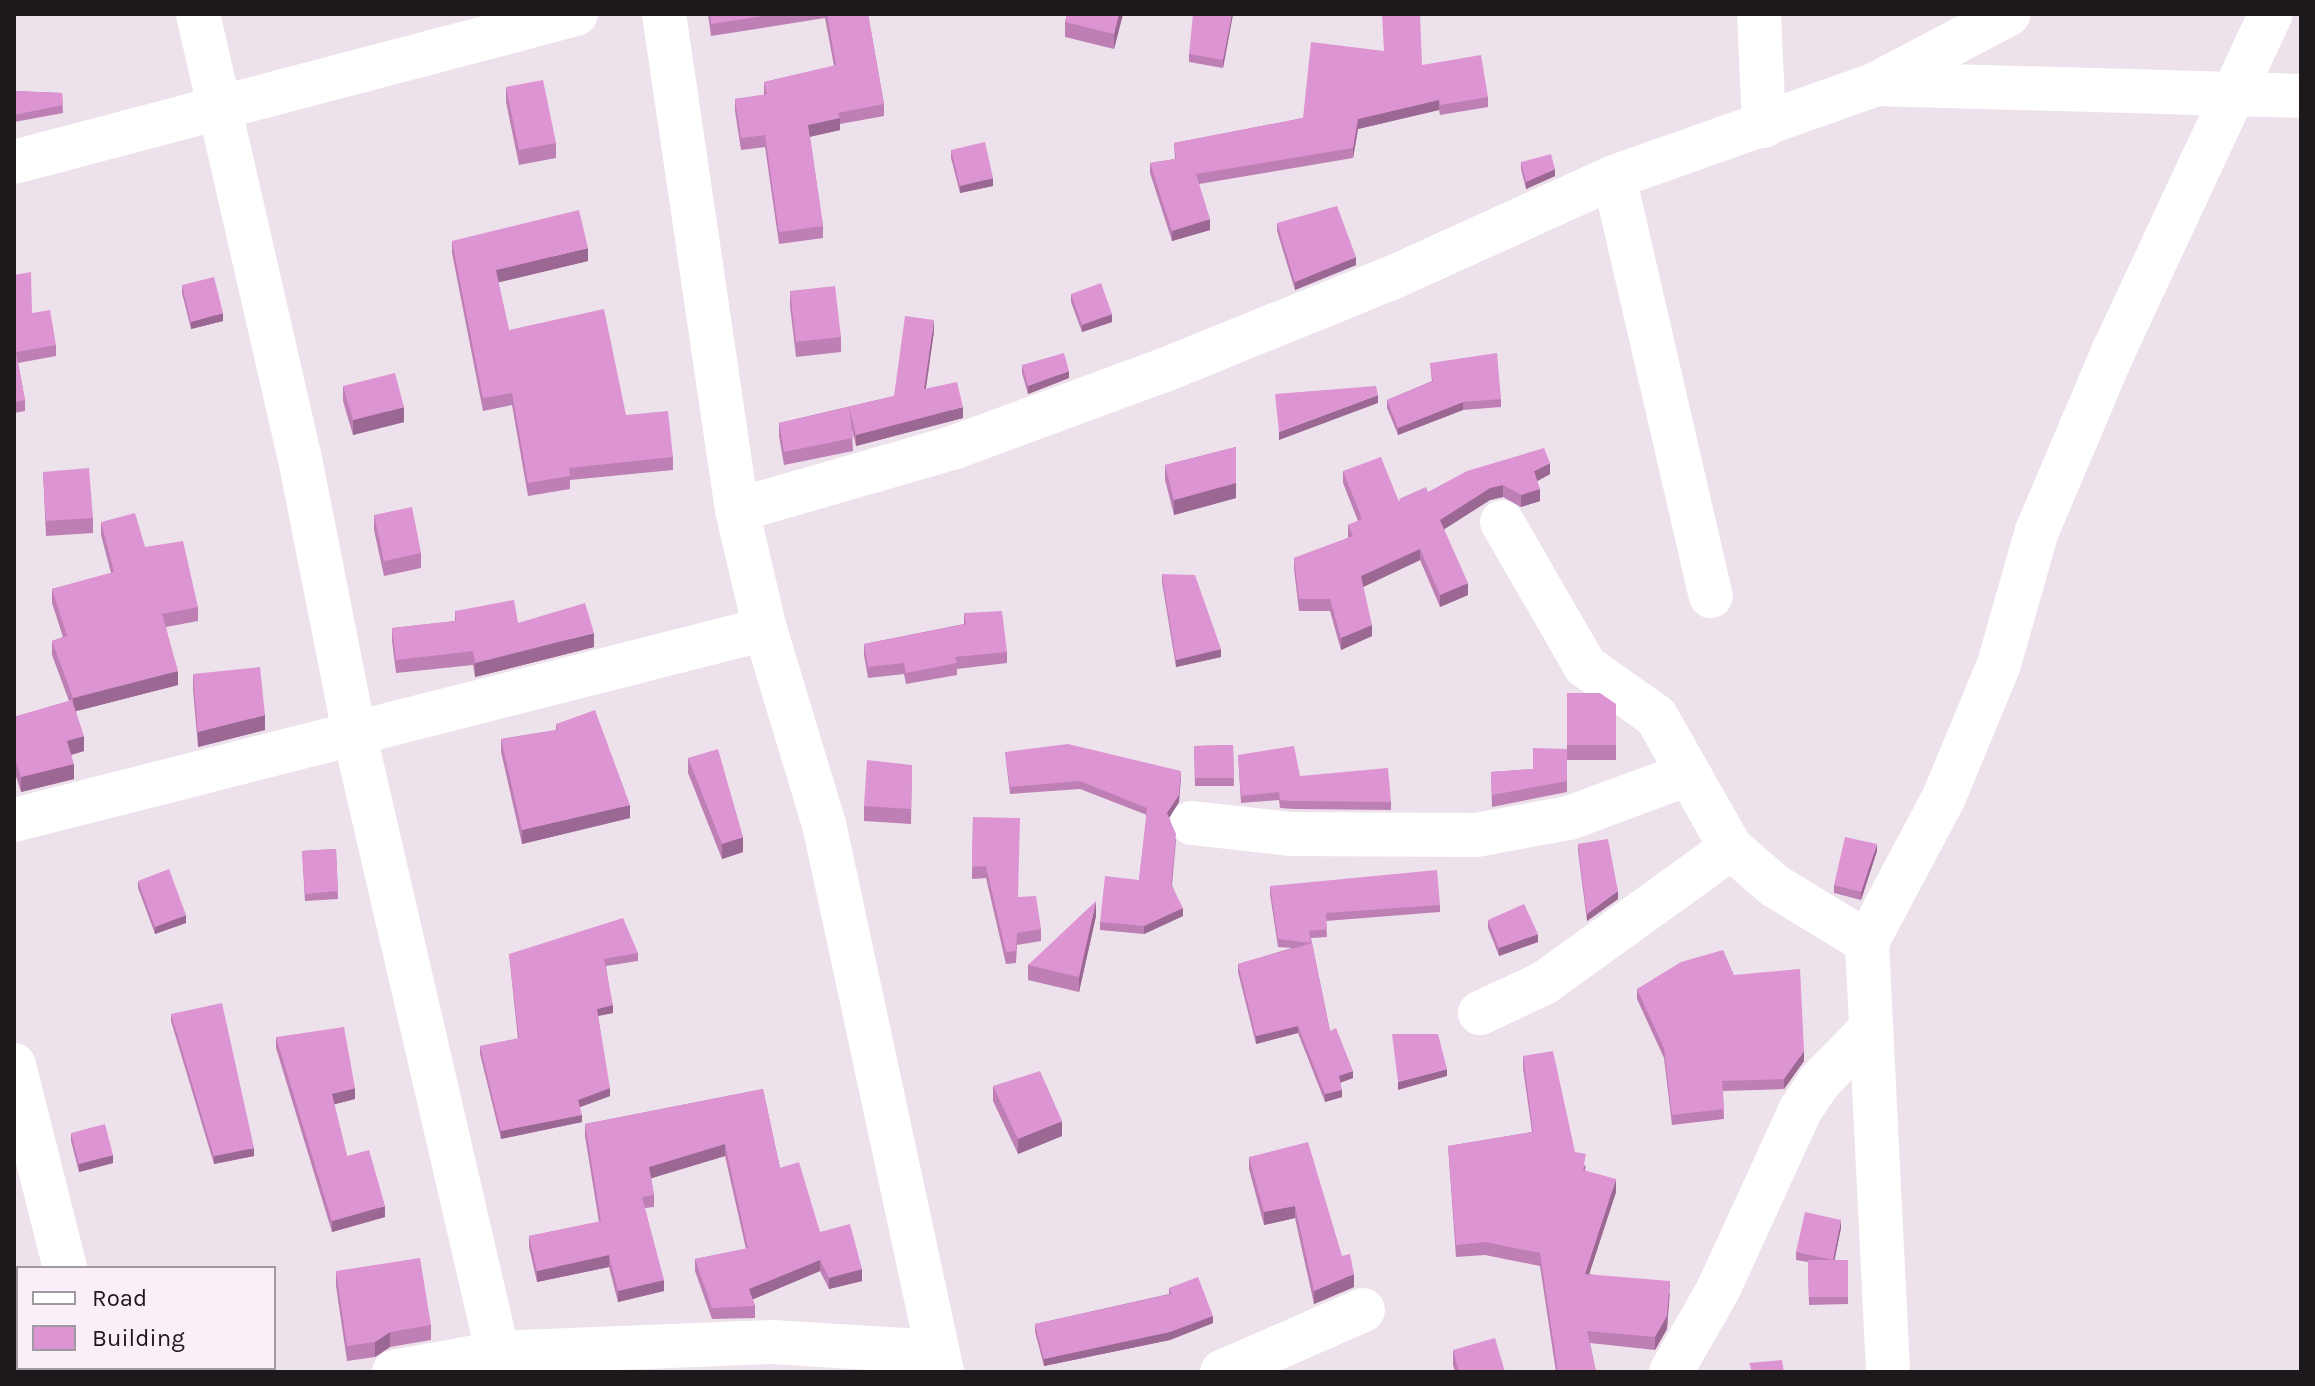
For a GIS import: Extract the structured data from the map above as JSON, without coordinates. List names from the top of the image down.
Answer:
{
  "legend": ["Road", "Building"]
}
